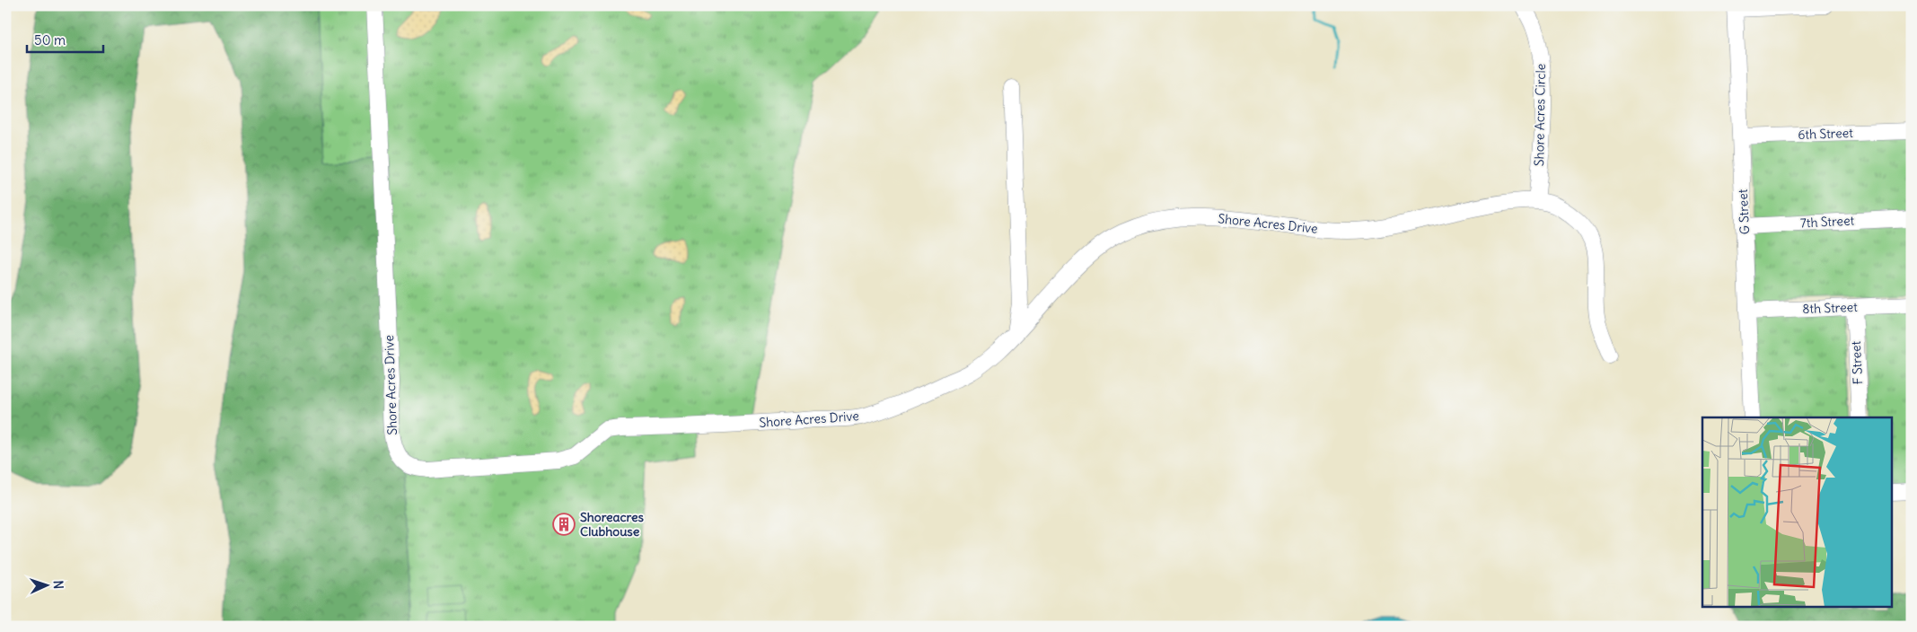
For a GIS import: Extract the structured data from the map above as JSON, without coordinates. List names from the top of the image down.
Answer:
{
  "streets": {
    "street": [
      "Shore Acres Circle",
      "6th Street",
      "G Street",
      "7th Street",
      "Shore Acres Drive",
      "8th Street",
      "F Street"
    ]
  },
  "crossings": [
    ["Shore Acres Circle", "Shore Acres Drive"],
    ["6th Street", "G Street"],
    ["G Street", "7th Street"],
    ["G Street", "8th Street"],
    ["8th Street", "F Street"]
  ],
  "places": {
    "building": ["Shoreacres Clubhouse"]
  },
  "scale_bar": "50 m",
  "north": "right"
}
